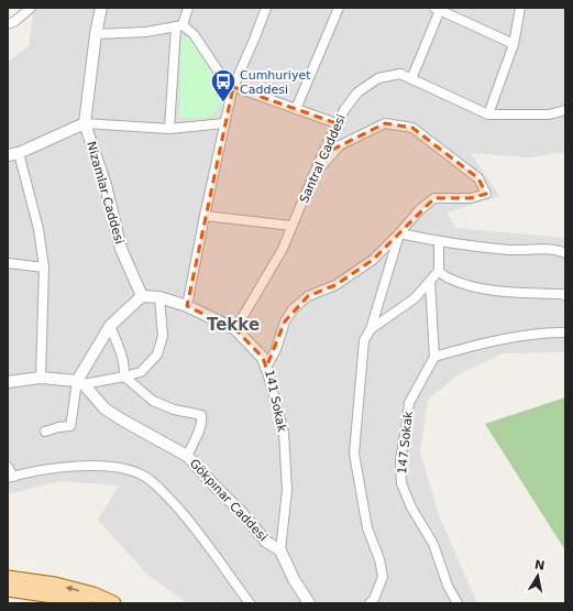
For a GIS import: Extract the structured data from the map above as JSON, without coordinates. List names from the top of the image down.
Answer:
{
  "streets": {
    "street": [
      "Santral Caddesi",
      "Nizamlar Caddesi",
      "141 Sokak",
      "147 Sokak",
      "Gökpınar Caddesi"
    ]
  },
  "crossings": [
    ["Santral Caddesi", "141 Sokak"],
    ["141 Sokak", "Gökpınar Caddesi"]
  ],
  "districts": ["Tekke"],
  "places": {
    "bus stop": ["Cumhuriyet Caddesi"]
  },
  "north": "top"
}
